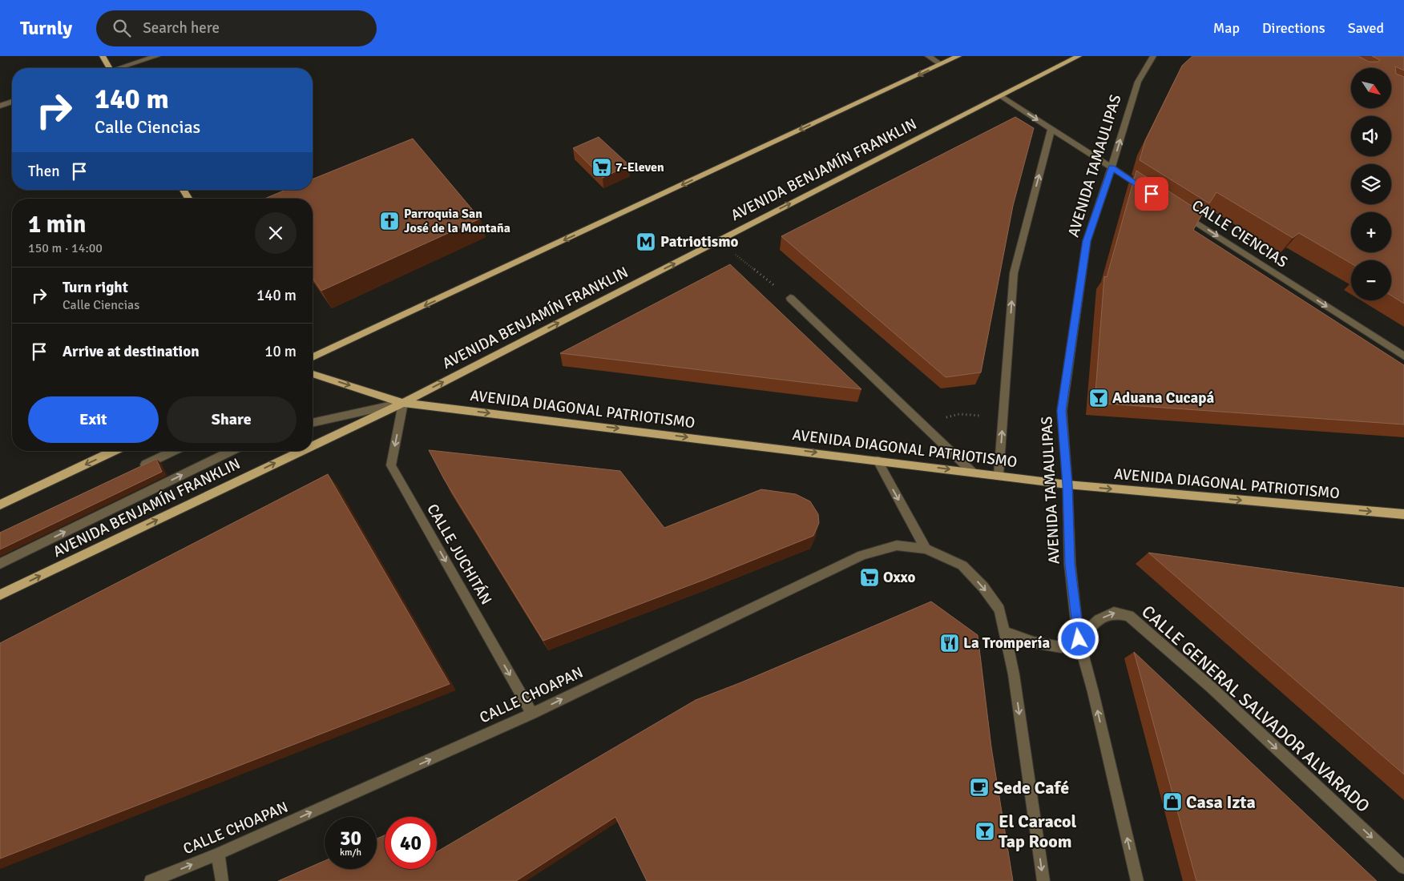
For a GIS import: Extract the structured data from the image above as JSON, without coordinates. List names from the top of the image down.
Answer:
{
  "streets": {
    "main road": ["AVENIDA BENJAMÍN FRANKLIN", "AVENIDA DIAGONAL PATRIOTISMO"],
    "street": [
      "AVENIDA TAMAULIPAS",
      "CALLE CIENCIAS",
      "CALLE JUCHITÁN",
      "CALLE CHOAPAN",
      "CALLE GENERAL SALVADOR ALVARADO"
    ]
  },
  "crossings": [
    ["AVENIDA TAMAULIPAS", "AVENIDA DIAGONAL PATRIOTISMO"],
    ["AVENIDA TAMAULIPAS", "CALLE GENERAL SALVADOR ALVARADO"],
    ["AVENIDA BENJAMÍN FRANKLIN", "AVENIDA DIAGONAL PATRIOTISMO"],
    ["AVENIDA BENJAMÍN FRANKLIN", "CALLE JUCHITÁN"],
    ["AVENIDA DIAGONAL PATRIOTISMO", "CALLE JUCHITÁN"],
    ["CALLE JUCHITÁN", "CALLE CHOAPAN"]
  ],
  "one_way": [
    "CALLE CIENCIAS",
    "AVENIDA DIAGONAL PATRIOTISMO",
    "CALLE JUCHITÁN",
    "CALLE CHOAPAN",
    "CALLE GENERAL SALVADOR ALVARADO"
  ],
  "places": {
    "supermarket": ["7-Eleven", "Oxxo"],
    "church": ["Parroquia San José de la Montaña"],
    "metro station": ["Patriotismo"],
    "bar": ["Aduana Cucapá", "El Caracol Tap Room"],
    "restaurant": ["La Trompería"],
    "cafe": ["Sede Café"],
    "shop": ["Casa Izta"]
  },
  "north": "bottom right",
  "page": {
    "header": "Turnly",
    "search": "Search here",
    "nav": ["Map", "Directions", "Saved"],
    "map_buttons": ["+", "−"],
    "turn": ["140 m", "Calle Ciencias"],
    "then": "Then",
    "heading": ["1 min", "150 m · 14:00"],
    "list": [
      {
        "name": "Turn right",
        "note": "Calle Ciencias",
        "value": "140 m"
      },
      {
        "name": "Arrive at destination",
        "value": "10 m"
      }
    ],
    "buttons": ["Exit", "Share"],
    "speed": "30 km/h",
    "limit": "40"
  }
}
